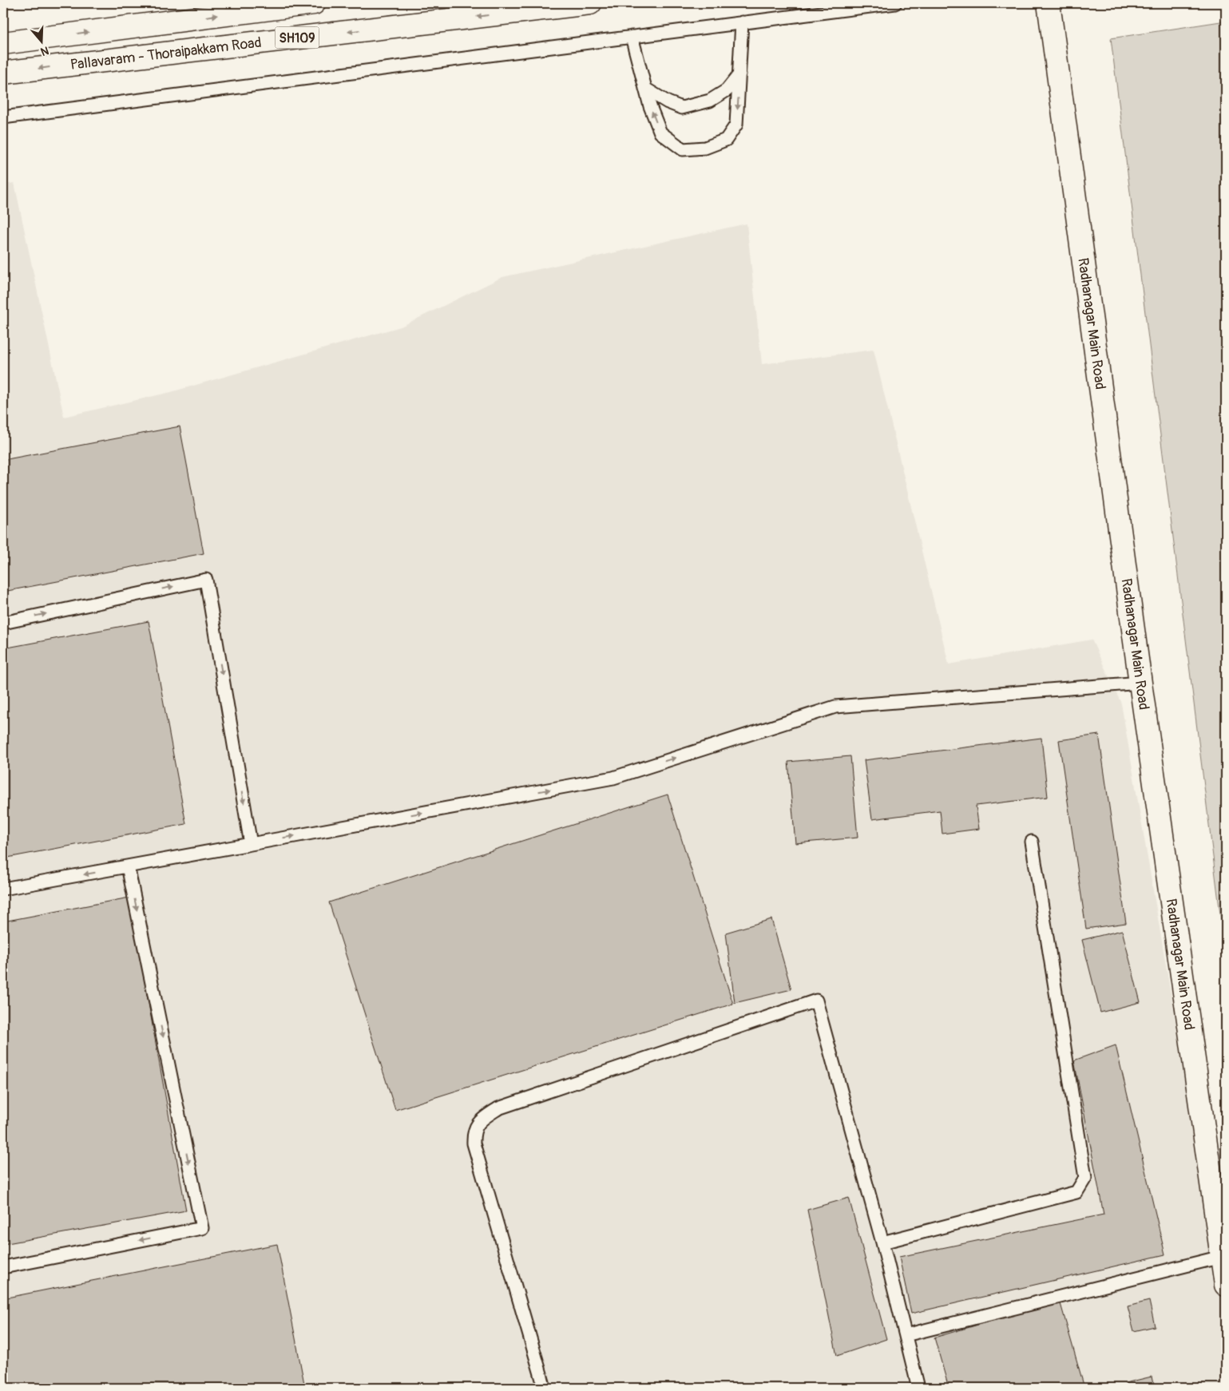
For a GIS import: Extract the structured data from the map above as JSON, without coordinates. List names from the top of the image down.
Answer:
{
  "streets": {
    "street": ["SH109", "Pallavaram - Thoraipakkam Road", "Radhanagar Main Road"]
  },
  "north": "bottom"
}
